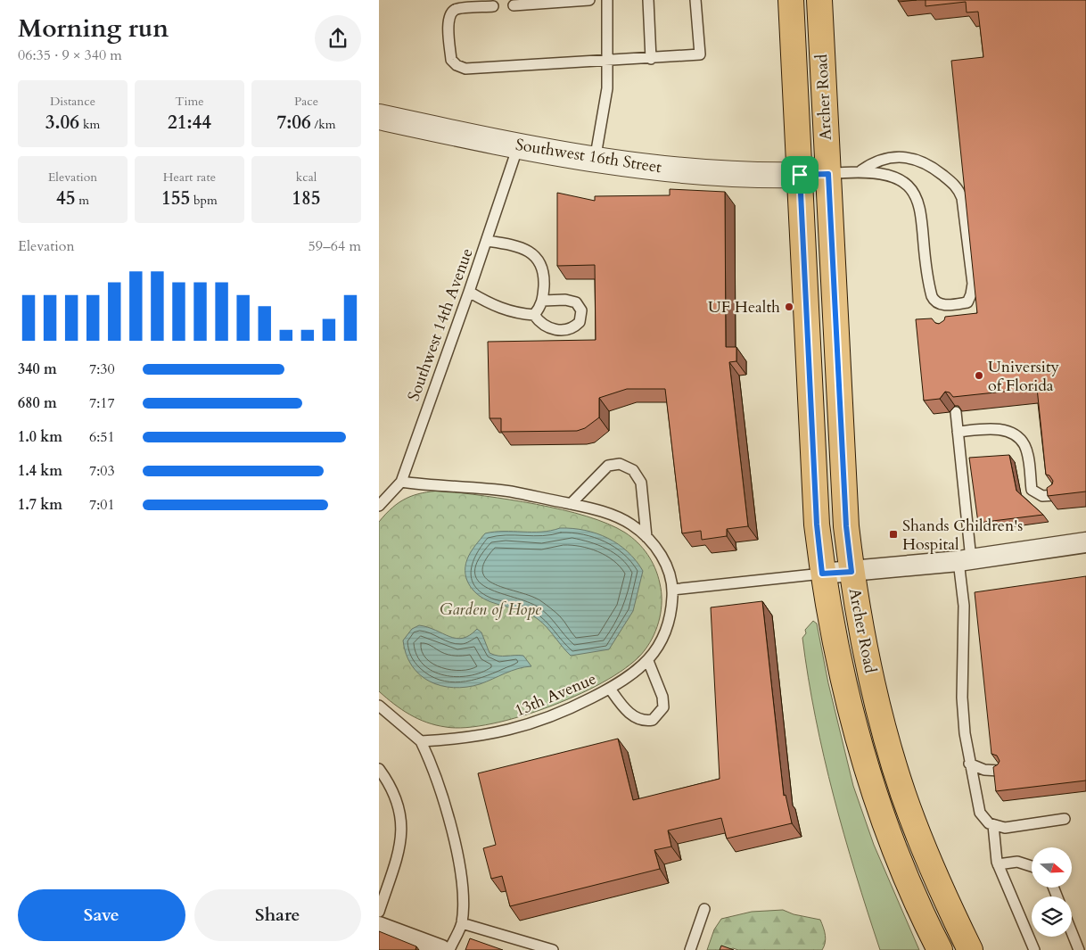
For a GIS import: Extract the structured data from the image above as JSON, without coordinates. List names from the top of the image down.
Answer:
{
  "streets": {
    "main road": ["Archer Road"],
    "street": ["Southwest 16th Street"],
    "lane": ["Southwest 14th Avenue", "13th Avenue"]
  },
  "crossings": [
    ["Archer Road", "Southwest 16th Street"],
    ["Southwest 16th Street", "Southwest 14th Avenue"]
  ],
  "parks": ["Garden of Hope"],
  "places": {
    "other": ["UF Health", "University of Florida"],
    "transit": ["Shands Children's Hospital"]
  },
  "north": "right",
  "page": {
    "heading": ["Morning run", "06:35 · 9 × 340 m"],
    "stats": [
      ["Distance", "3.06 km"],
      ["Time", "21:44"],
      ["Pace", "7:06 /km"],
      ["Elevation", "45 m"],
      ["Heart rate", "155 bpm"],
      ["kcal", "185"]
    ],
    "chart": ["Elevation", "59–64 m"],
    "list": [
      {
        "name": "340 m",
        "note": "7:30"
      },
      {
        "name": "680 m",
        "note": "7:17"
      },
      {
        "name": "1.0 km",
        "note": "6:51"
      },
      {
        "name": "1.4 km",
        "note": "7:03"
      },
      {
        "name": "1.7 km",
        "note": "7:01"
      }
    ],
    "buttons": ["Save", "Share"]
  }
}
